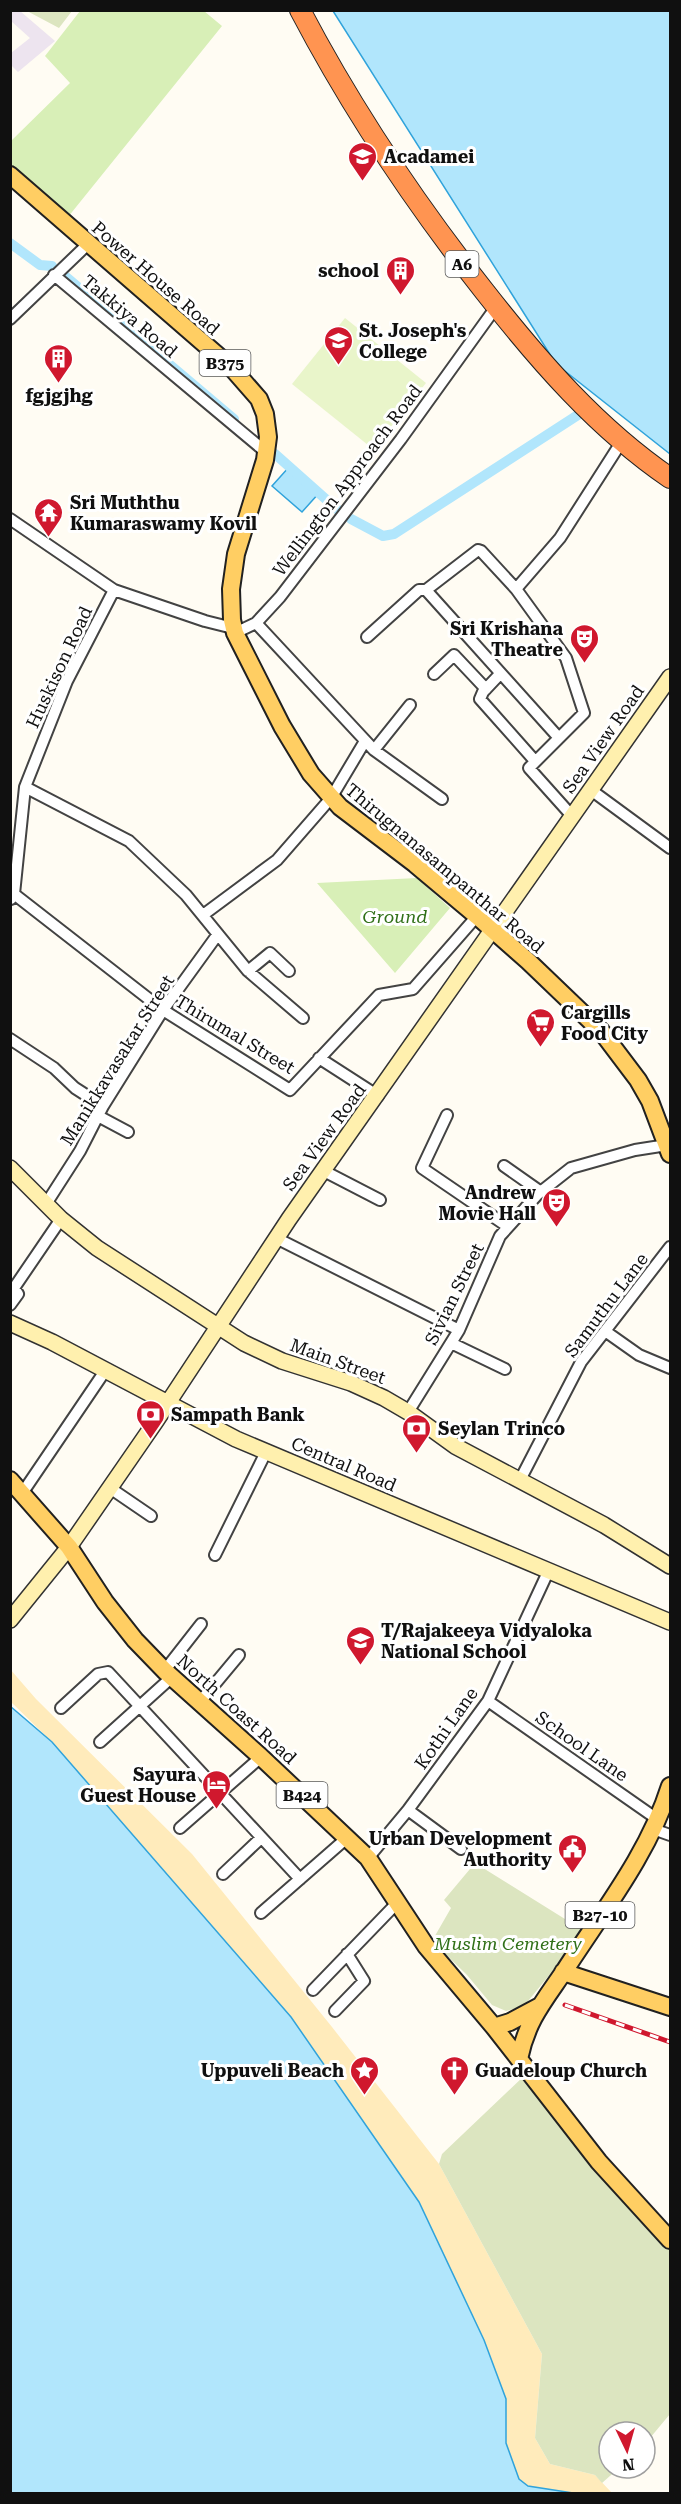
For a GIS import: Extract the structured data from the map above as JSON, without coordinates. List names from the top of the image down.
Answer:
{
  "streets": {
    "highway": ["A6"],
    "main road": [
      "Power House Road",
      "B375",
      "Sea View Road",
      "Thirugnanasampanthar Road",
      "Main Street",
      "Central Road",
      "North Coast Road",
      "B424",
      "B27-10"
    ],
    "street": [
      "Takkiya Road",
      "Wellington Approach Road",
      "Huskison Road",
      "Thirumal Street",
      "Manikkavasakar Street",
      "Sivian Street",
      "Samuthu Lane",
      "Kothi Lane",
      "School Lane"
    ]
  },
  "crossings": [
    ["A6", "Wellington Approach Road"],
    ["Power House Road", "Takkiya Road"],
    ["Power House Road", "Wellington Approach Road"],
    ["Power House Road", "Thirugnanasampanthar Road"],
    ["Wellington Approach Road", "Thirugnanasampanthar Road"],
    ["Huskison Road", "Thirumal Street"],
    ["Sea View Road", "Thirugnanasampanthar Road"],
    ["Sea View Road", "Main Street"],
    ["Sea View Road", "Central Road"],
    ["Sea View Road", "North Coast Road"],
    ["Thirugnanasampanthar Road", "Thirumal Street"],
    ["Thirugnanasampanthar Road", "Sivian Street"],
    ["Thirumal Street", "Manikkavasakar Street"],
    ["Manikkavasakar Street", "Main Street"],
    ["Sivian Street", "Main Street"],
    ["Samuthu Lane", "Main Street"],
    ["Central Road", "Kothi Lane"],
    ["North Coast Road", "Kothi Lane"],
    ["North Coast Road", "B27-10"],
    ["Kothi Lane", "School Lane"],
    ["School Lane", "B27-10"]
  ],
  "parks": ["Ground", "Muslim Cemetery"],
  "places": {
    "school or university": ["Acadamei", "St. Joseph's College", "T/Rajakeeya Vidyaloka National School"],
    "building": ["school", "fgjgjhg"],
    "temple": ["Sri Muththu Kumaraswamy Kovil"],
    "theatre": ["Sri Krishana Theatre", "Andrew Movie Hall"],
    "supermarket": ["Cargills Food City"],
    "bank": ["Sampath Bank", "Seylan Trinco"],
    "hotel": ["Sayura Guest House"],
    "public building": ["Urban Development Authority"],
    "place": ["Uppuveli Beach"],
    "church": ["Guadeloup Church"]
  },
  "north": "bottom"
}
